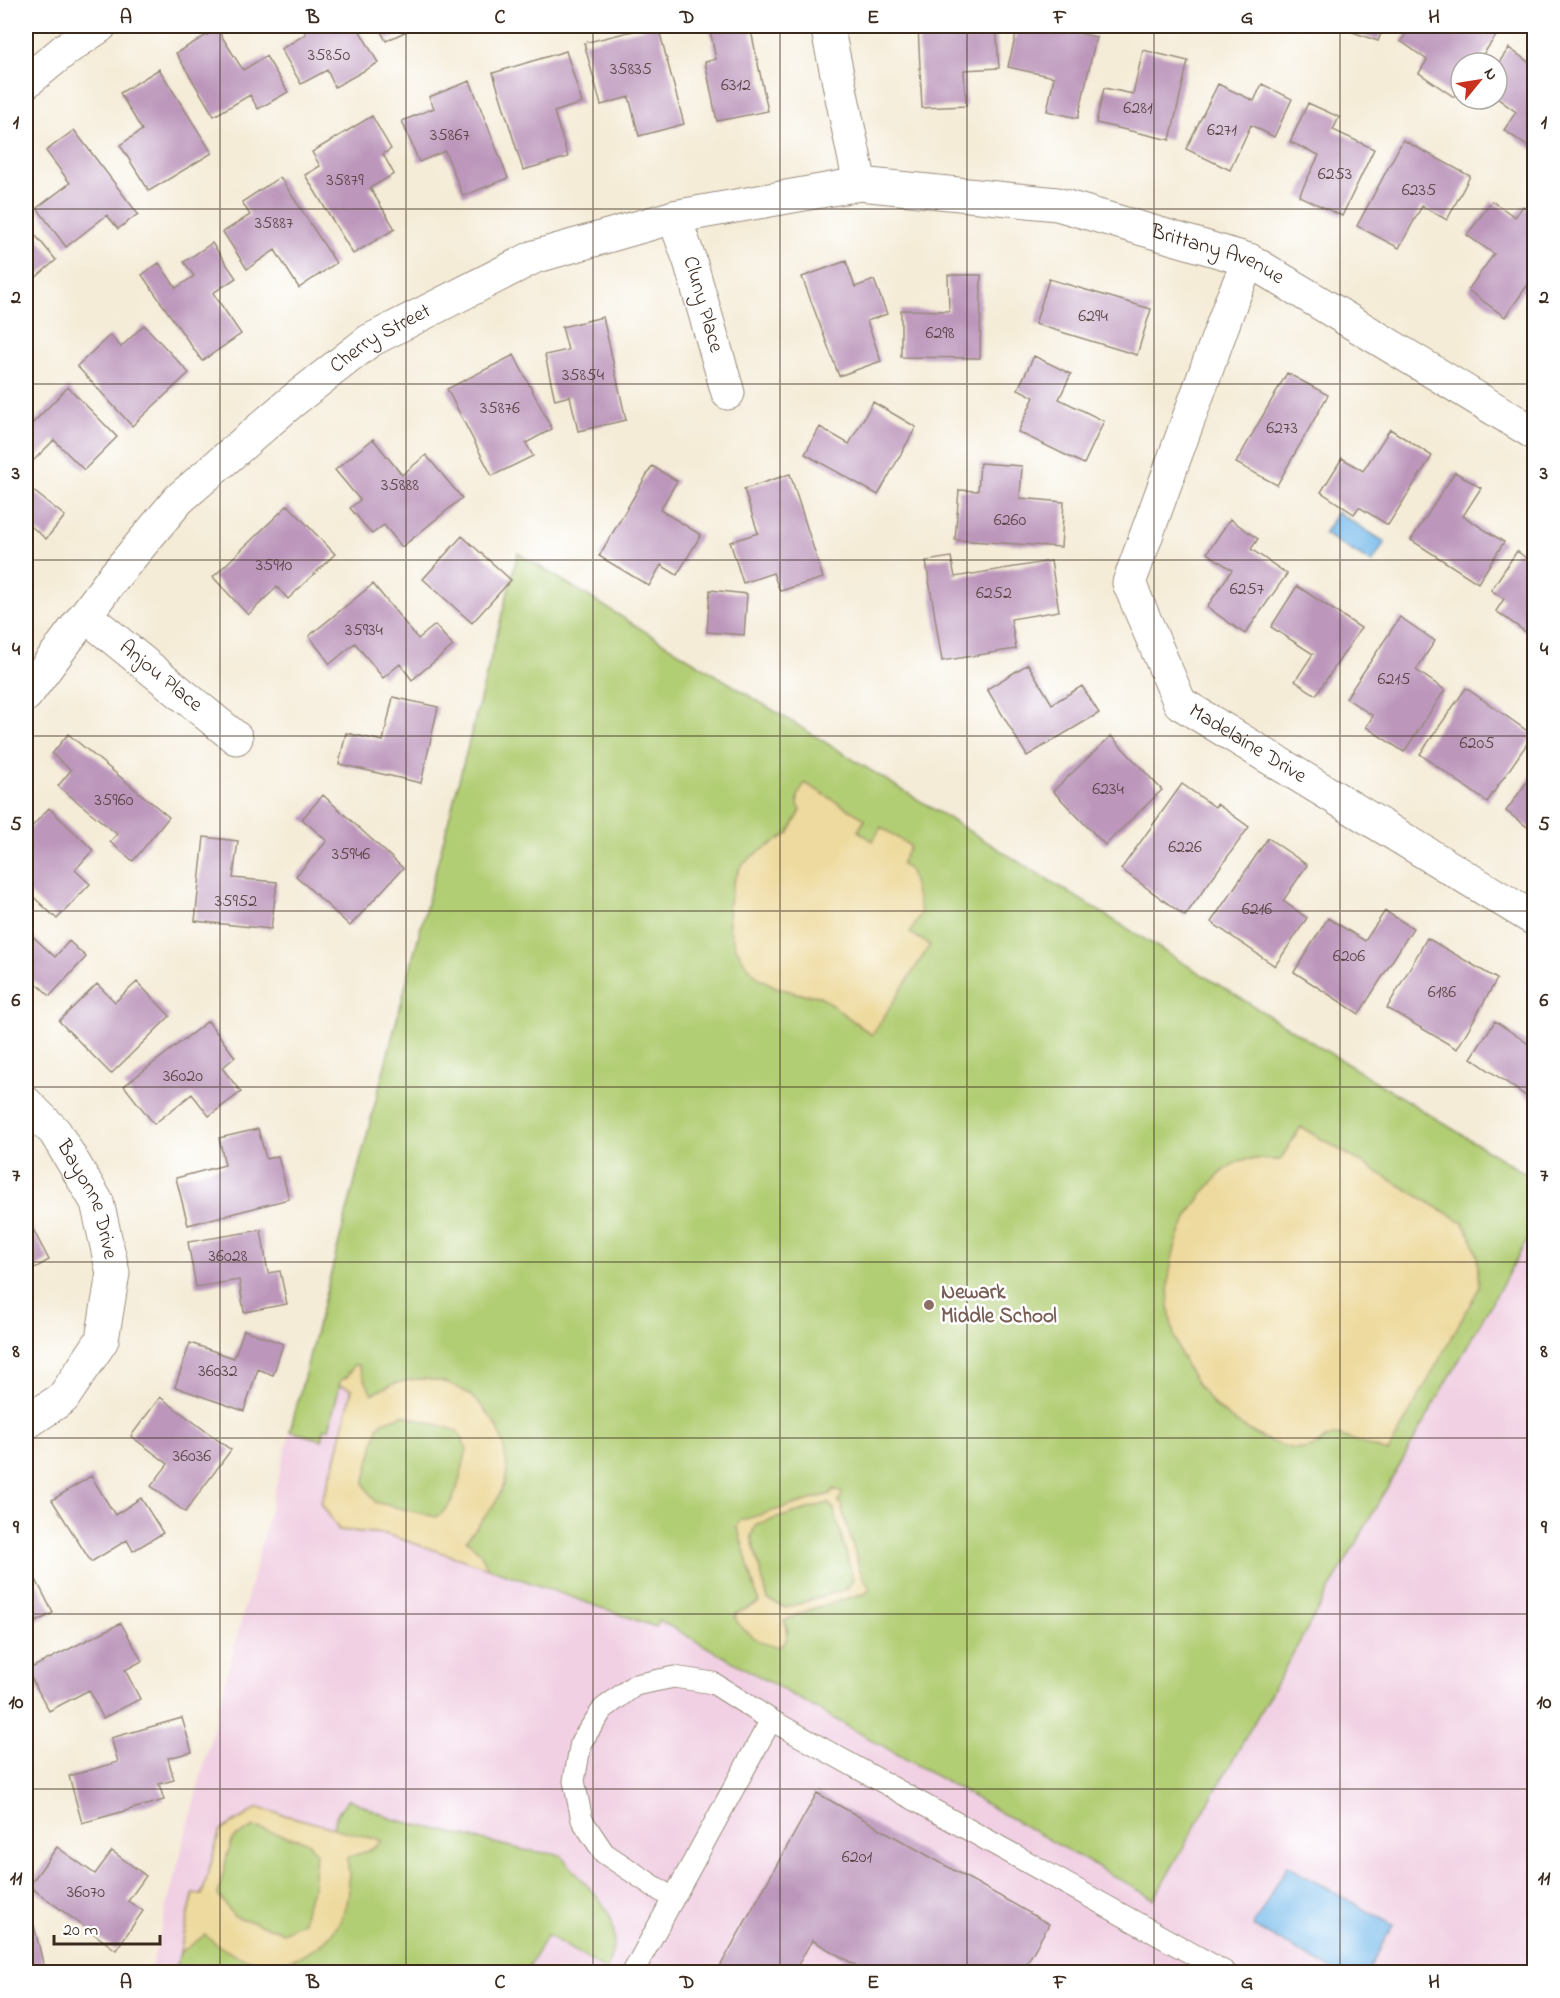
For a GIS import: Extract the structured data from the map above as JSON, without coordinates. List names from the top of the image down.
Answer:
{
  "streets": {
    "street": [
      "Brittany Avenue",
      "Cluny Place",
      "Cherry Street",
      "Anjou Place",
      "Madelaine Drive",
      "Bayonne Drive"
    ]
  },
  "crossings": [
    ["Brittany Avenue", "Cherry Street"],
    ["Brittany Avenue", "Madelaine Drive"],
    ["Cluny Place", "Cherry Street"],
    ["Cherry Street", "Anjou Place"]
  ],
  "places": ["Newark Middle School"],
  "house_numbers": [
    "35850",
    "35835",
    "6312",
    "6281",
    "6271",
    "35867",
    "6253",
    "35879",
    "6235",
    "35887",
    "6294",
    "6298",
    "35854",
    "35876",
    "6273",
    "35888",
    "6260",
    "35910",
    "6257",
    "6252",
    "35934",
    "6215",
    "6205",
    "6234",
    "35960",
    "6226",
    "35946",
    "35952",
    "6216",
    "6206",
    "6186",
    "36020",
    "36028",
    "36032",
    "36036",
    "6201",
    "36070"
  ],
  "scale_bar": "20 m",
  "north": "top right",
  "grid": {
    "columns": [
      "A",
      "B",
      "C",
      "D",
      "E",
      "F",
      "G",
      "H"
    ],
    "rows": [
      "1",
      "2",
      "3",
      "4",
      "5",
      "6",
      "7",
      "8",
      "9",
      "10",
      "11"
    ]
  }
}
